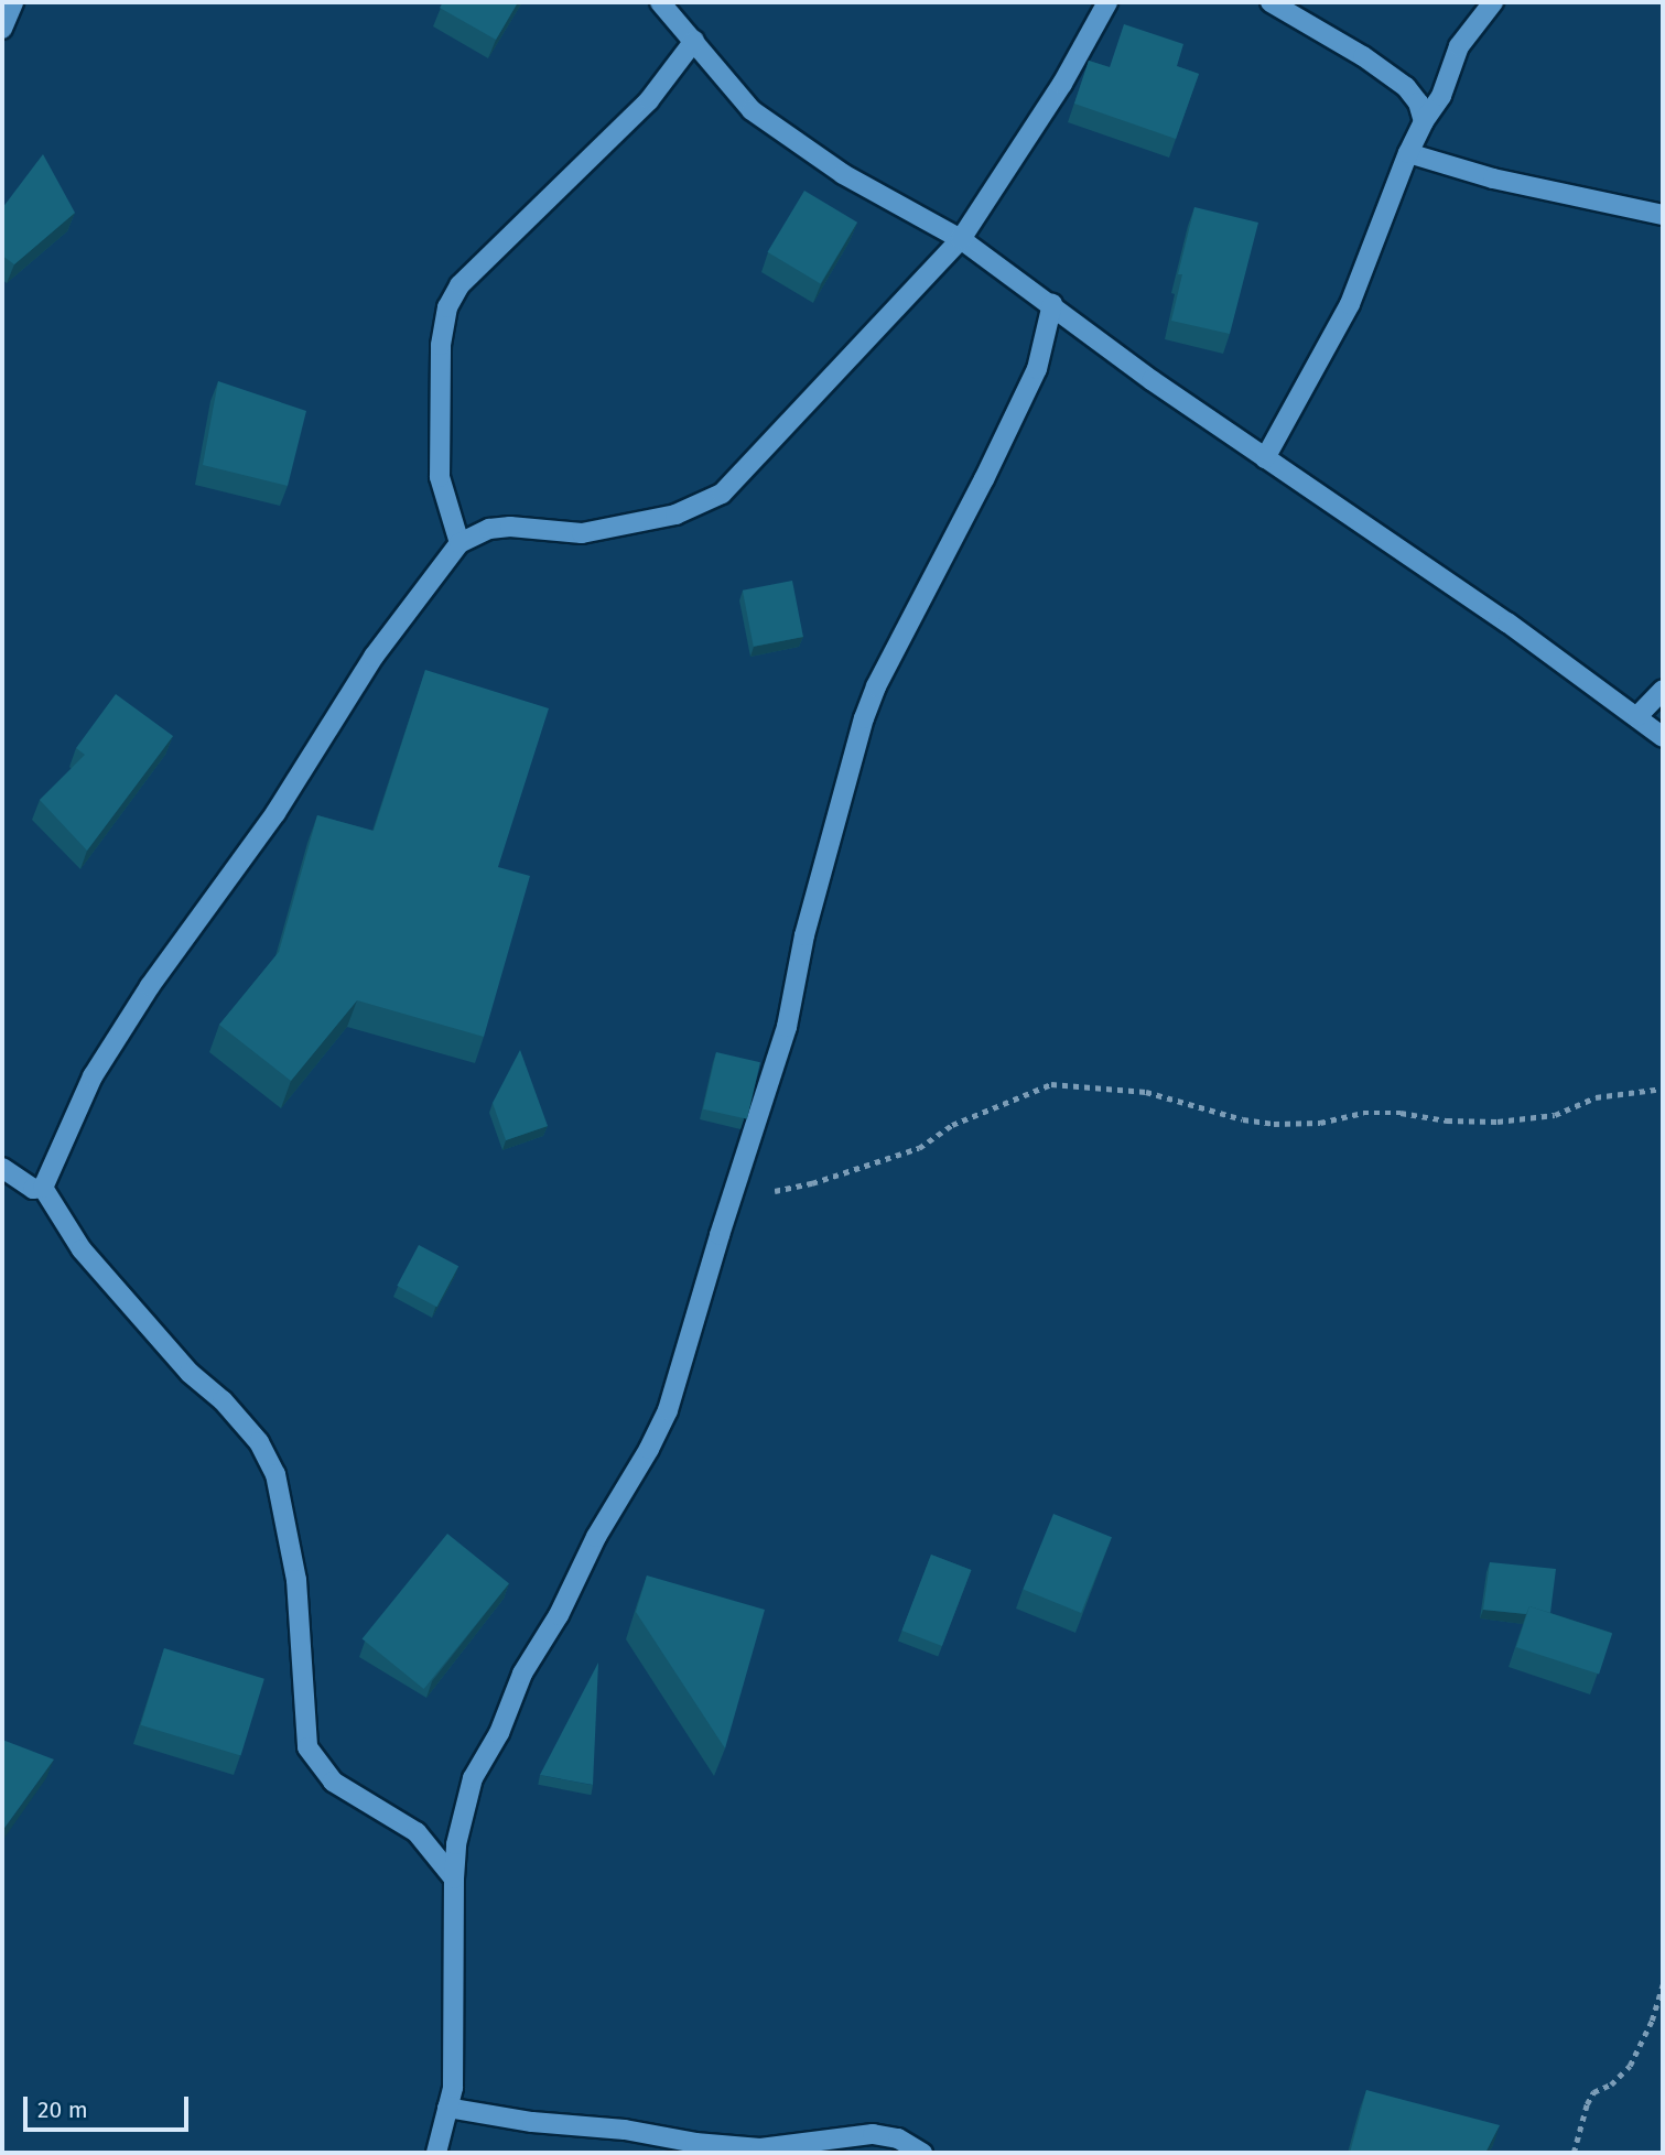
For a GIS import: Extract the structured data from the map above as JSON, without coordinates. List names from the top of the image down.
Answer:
{
  "scale_bar": "20 m"
}
